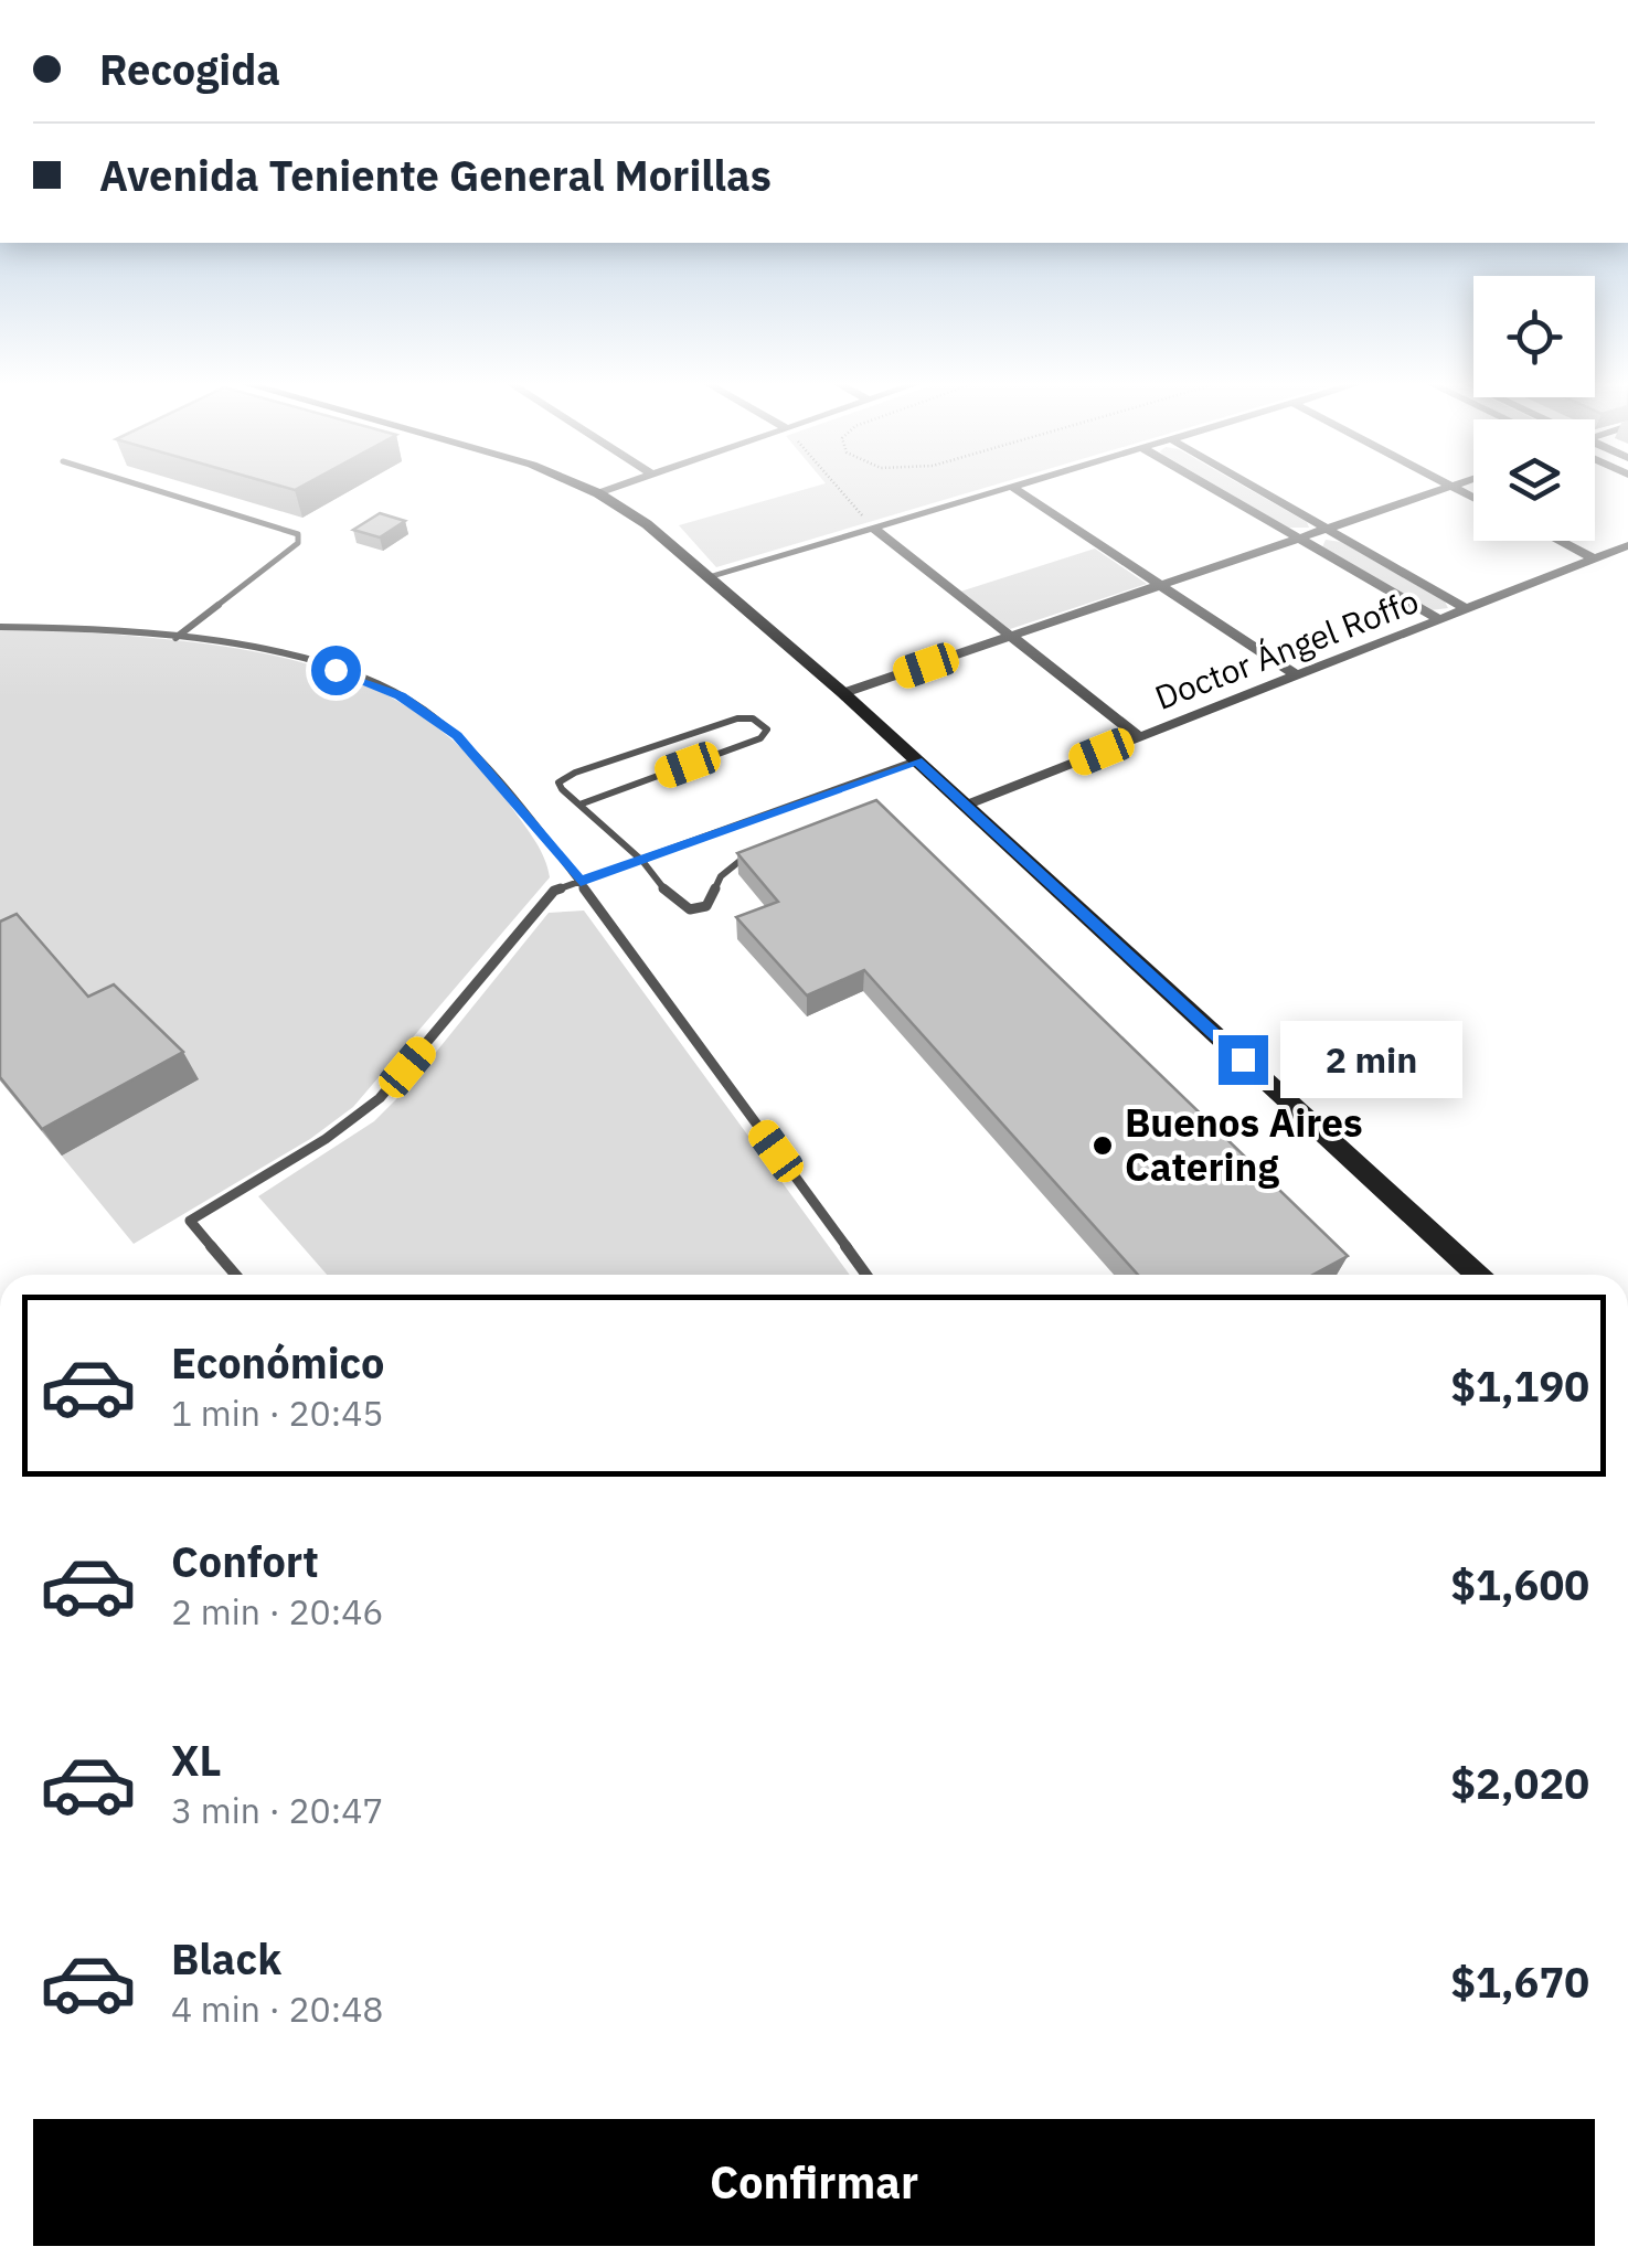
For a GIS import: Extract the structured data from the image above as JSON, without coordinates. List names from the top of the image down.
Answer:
{
  "streets": {
    "street": ["Doctor Ángel Roffo"]
  },
  "places": ["Buenos Aires Catering"],
  "page": {
    "banner": ["Recogida", "Avenida Teniente General Morillas"],
    "bubble": "2 min",
    "list": [
      {
        "name": "Económico",
        "note": "1 min · 20:45",
        "value": "$1,190"
      },
      {
        "name": "Confort",
        "note": "2 min · 20:46",
        "value": "$1,600"
      },
      {
        "name": "XL",
        "note": "3 min · 20:47",
        "value": "$2,020"
      },
      {
        "name": "Black",
        "note": "4 min · 20:48",
        "value": "$1,670"
      }
    ],
    "buttons": "Confirmar"
  }
}
